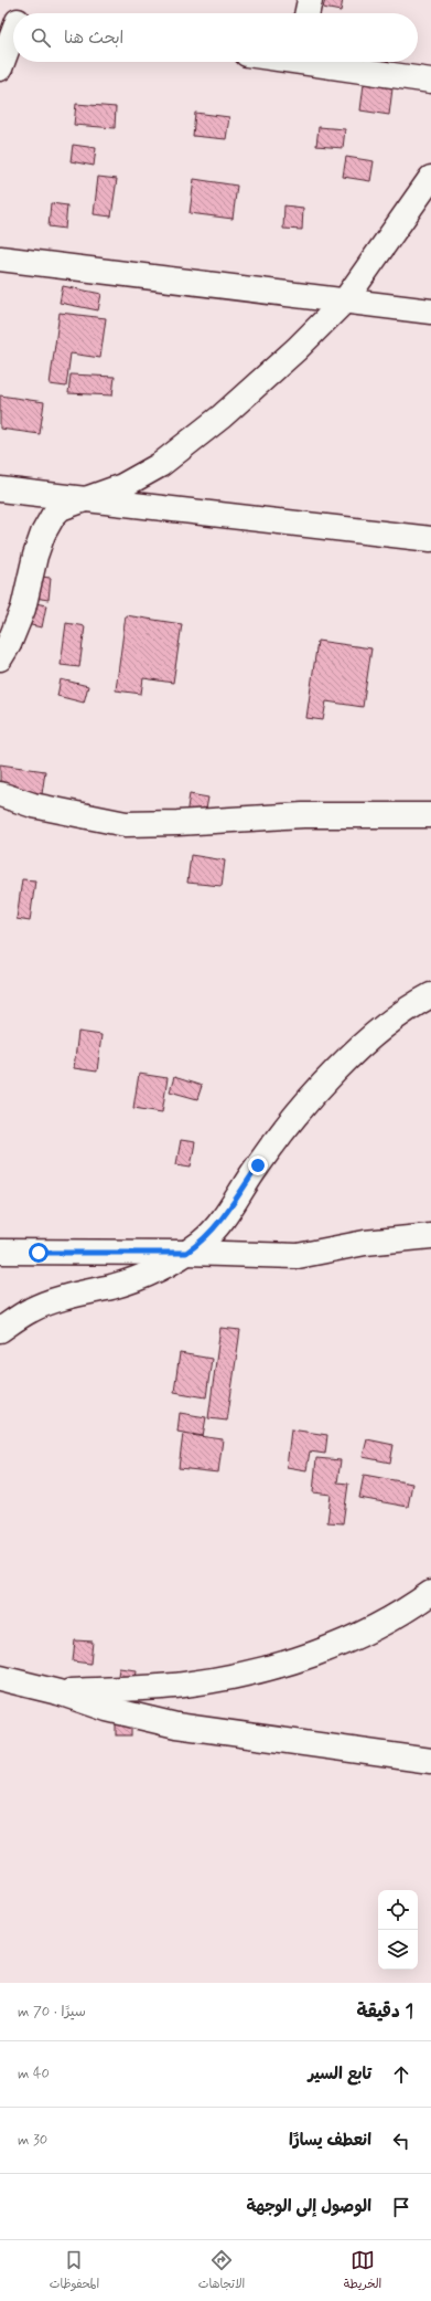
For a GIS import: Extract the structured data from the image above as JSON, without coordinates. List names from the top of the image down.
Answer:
{
  "page": {
    "search": "ابحث هنا",
    "heading": ["1 دقيقة", "سيرًا · 70 m"],
    "list": [
      ["تابع السير", "40 m"],
      ["انعطف يسارًا", "30 m"],
      "الوصول إلى الوجهة"
    ],
    "nav": ["الخريطة", "الاتجاهات", "المحفوظات"]
  }
}
